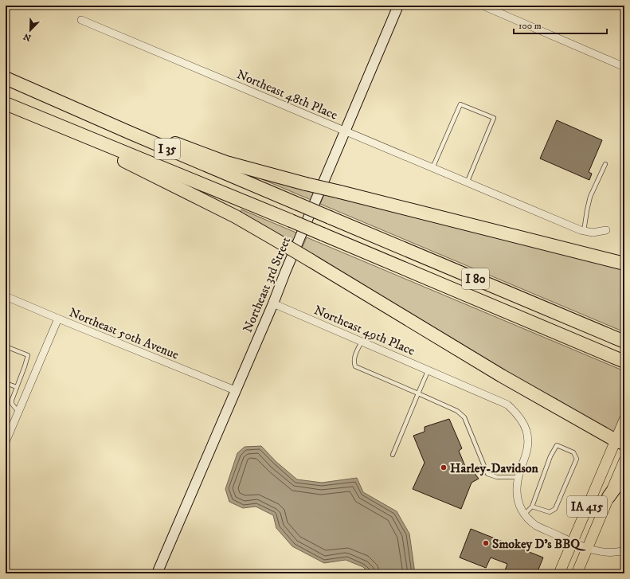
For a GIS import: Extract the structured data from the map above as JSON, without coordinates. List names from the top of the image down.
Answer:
{
  "streets": {
    "highway": ["I 35", "I 80"],
    "main road": ["IA 415"],
    "street": [
      "Northeast 48th Place",
      "Northeast 3rd Street",
      "Northeast 49th Place",
      "Northeast 50th Avenue"
    ]
  },
  "crossings": [
    ["Northeast 48th Place", "Northeast 3rd Street"],
    ["I 35", "I 80"],
    ["Northeast 3rd Street", "Northeast 49th Place"],
    ["Northeast 3rd Street", "Northeast 50th Avenue"]
  ],
  "places": ["Harley-Davidson", "Smokey D's BBQ"],
  "scale_bar": "100 m",
  "north": "bottom left"
}
